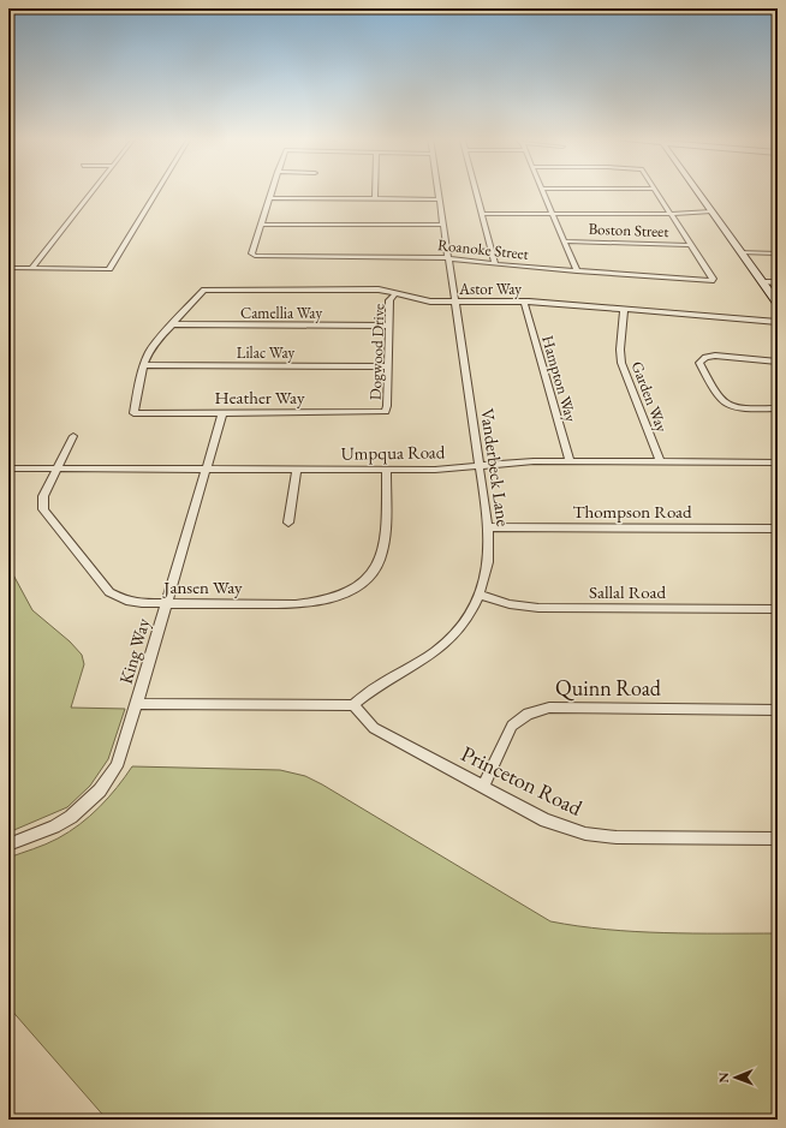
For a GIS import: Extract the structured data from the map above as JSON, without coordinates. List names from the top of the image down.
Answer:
{
  "streets": {
    "street": [
      "Boston Street",
      "Roanoke Street",
      "Astor Way",
      "Camellia Way",
      "Lilac Way",
      "Dogwood Drive",
      "Hampton Way",
      "Garden Way",
      "Heather Way",
      "Umpqua Road",
      "Vanderbeck Lane",
      "Thompson Road",
      "Jansen Way",
      "Sallal Road",
      "King Way",
      "Quinn Road",
      "Princeton Road"
    ]
  },
  "crossings": [
    ["Boston Street", "Roanoke Street"],
    ["Roanoke Street", "Vanderbeck Lane"],
    ["Astor Way", "Camellia Way"],
    ["Astor Way", "Dogwood Drive"],
    ["Astor Way", "Hampton Way"],
    ["Astor Way", "Garden Way"],
    ["Astor Way", "Vanderbeck Lane"],
    ["Camellia Way", "Dogwood Drive"],
    ["Lilac Way", "Dogwood Drive"],
    ["Lilac Way", "Heather Way"],
    ["Dogwood Drive", "Heather Way"],
    ["Hampton Way", "Umpqua Road"],
    ["Garden Way", "Umpqua Road"],
    ["Heather Way", "King Way"],
    ["Umpqua Road", "Vanderbeck Lane"],
    ["Umpqua Road", "Jansen Way"],
    ["Umpqua Road", "King Way"],
    ["Vanderbeck Lane", "Thompson Road"],
    ["Vanderbeck Lane", "Sallal Road"],
    ["Vanderbeck Lane", "Princeton Road"],
    ["Jansen Way", "King Way"],
    ["Quinn Road", "Princeton Road"]
  ],
  "north": "left"
}
